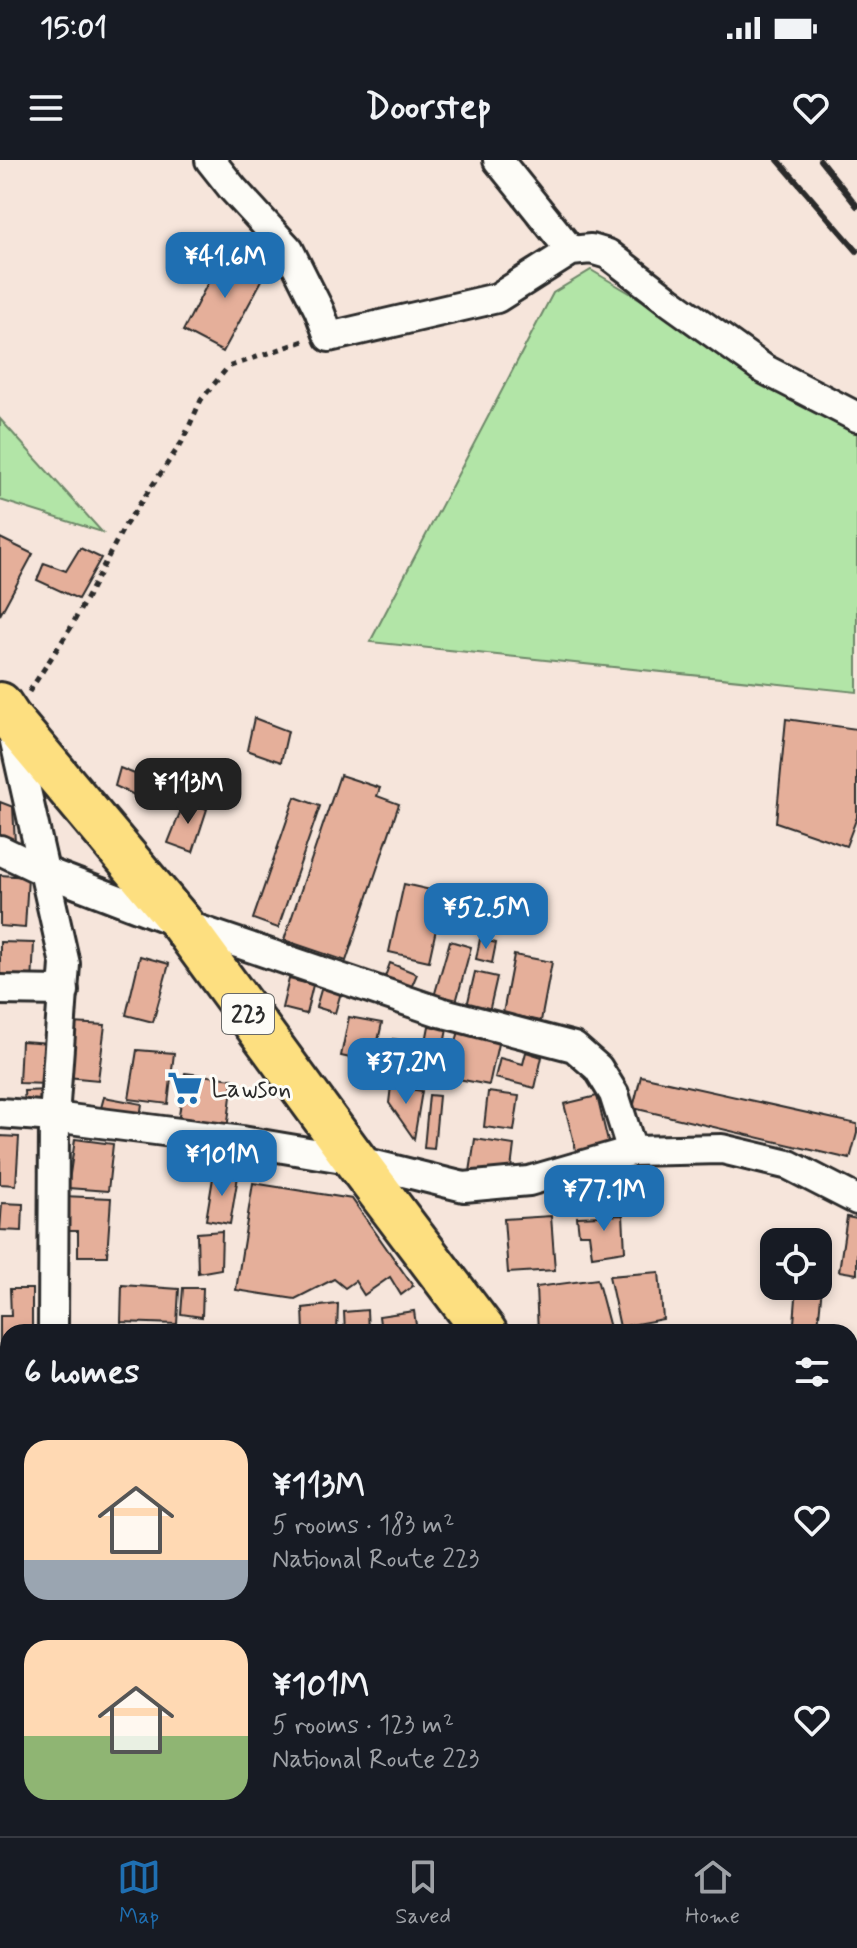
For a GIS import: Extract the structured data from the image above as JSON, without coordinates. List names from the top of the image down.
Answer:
{
  "streets": {
    "highway": ["223"]
  },
  "places": {
    "supermarket": ["Lawson"]
  },
  "page": {
    "status": "15:01",
    "header": "Doorstep",
    "price": [
      "¥41.6M",
      "¥113M",
      "¥52.5M",
      "¥37.2M",
      "¥101M",
      "¥77.1M"
    ],
    "heading": "6 homes",
    "list": [
      {
        "name": "¥113M",
        "note": "5 rooms · 183 m² · National Route 223"
      },
      {
        "name": "¥101M",
        "note": "5 rooms · 123 m² · National Route 223"
      }
    ],
    "tabs": ["Map", "Saved", "Home"]
  }
}
